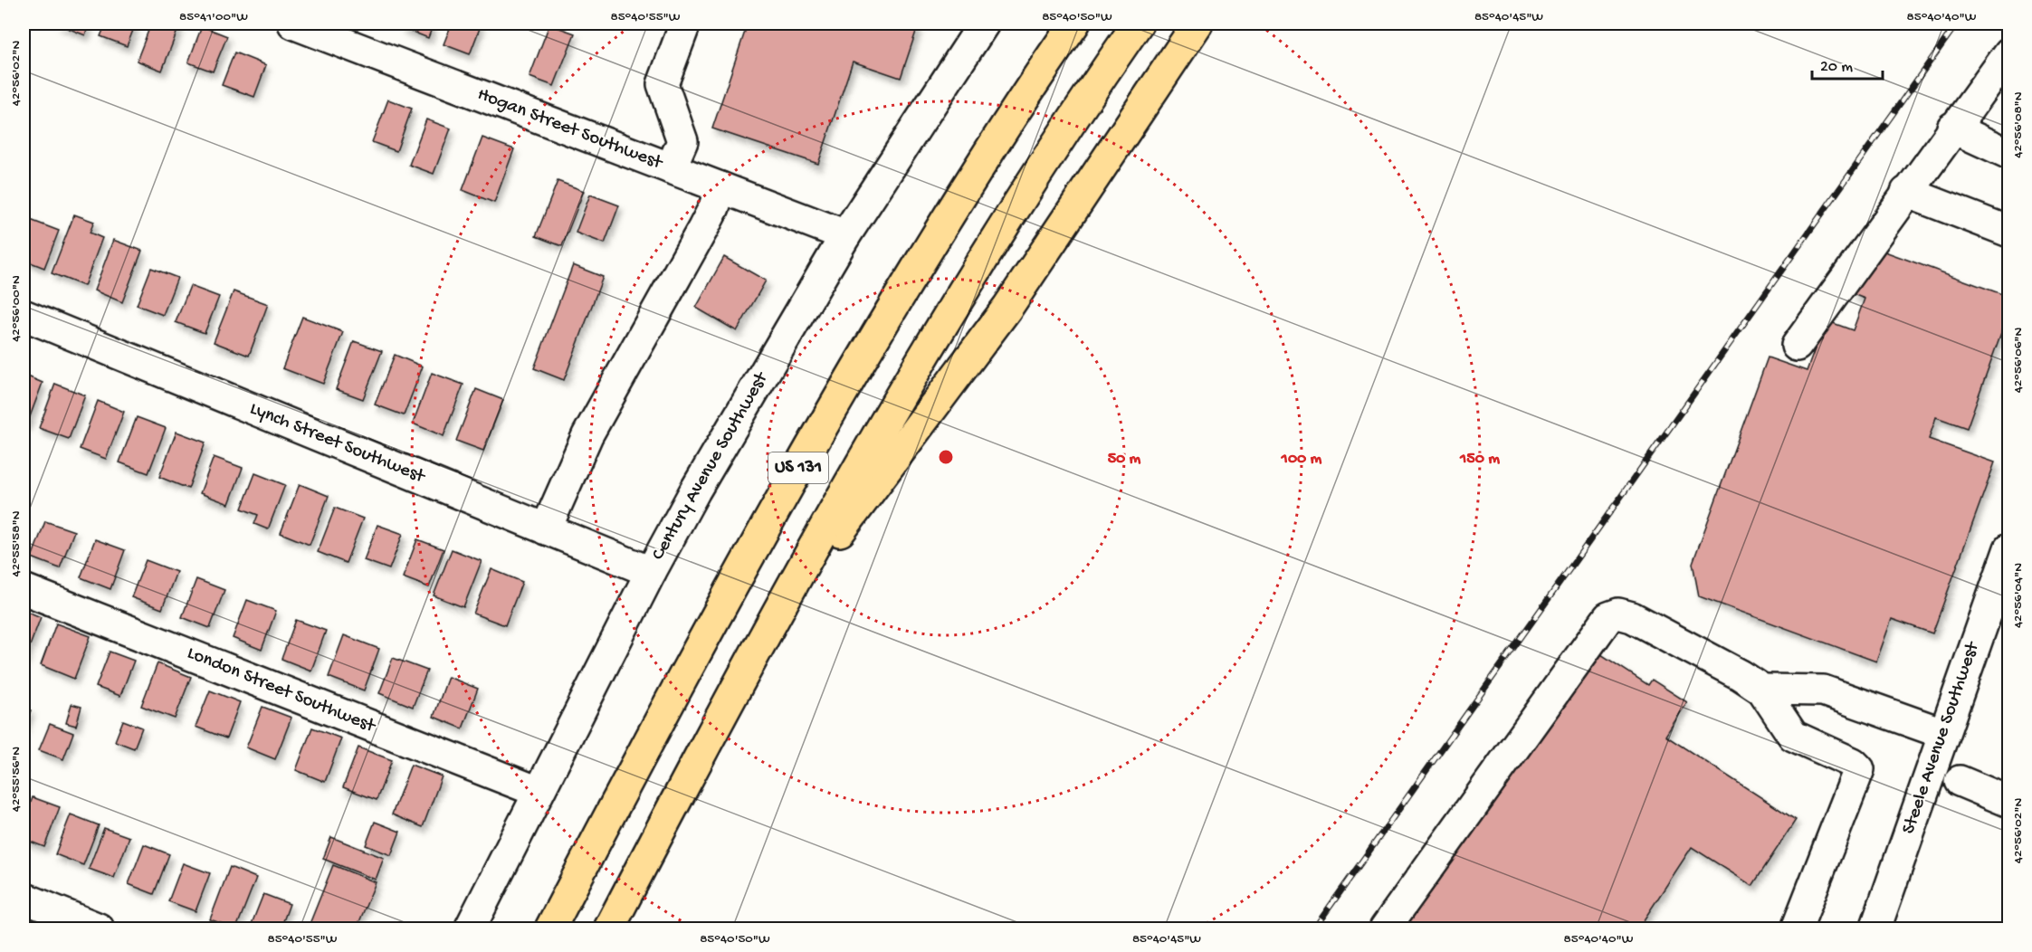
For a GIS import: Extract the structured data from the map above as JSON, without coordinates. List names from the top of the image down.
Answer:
{
  "streets": {
    "highway": ["US 131"],
    "street": [
      "Hogan Street Southwest",
      "Lynch Street Southwest",
      "Century Avenue Southwest",
      "London Street Southwest",
      "Steele Avenue Southwest"
    ]
  },
  "crossings": [
    ["Hogan Street Southwest", "Century Avenue Southwest"],
    ["Lynch Street Southwest", "Century Avenue Southwest"],
    ["Century Avenue Southwest", "London Street Southwest"]
  ],
  "scale_bar": "20 m",
  "coordinates": [
    "85°41'00\"W",
    "85°40'55\"W",
    "85°40'50\"W",
    "85°40'45\"W",
    "85°40'40\"W",
    "42°56'02\"N",
    "42°56'08\"N",
    "42°56'00\"N",
    "42°56'06\"N",
    "42°55'58\"N",
    "42°56'04\"N",
    "42°55'56\"N"
  ],
  "rings": ["50 m", "100 m", "150 m"]
}
